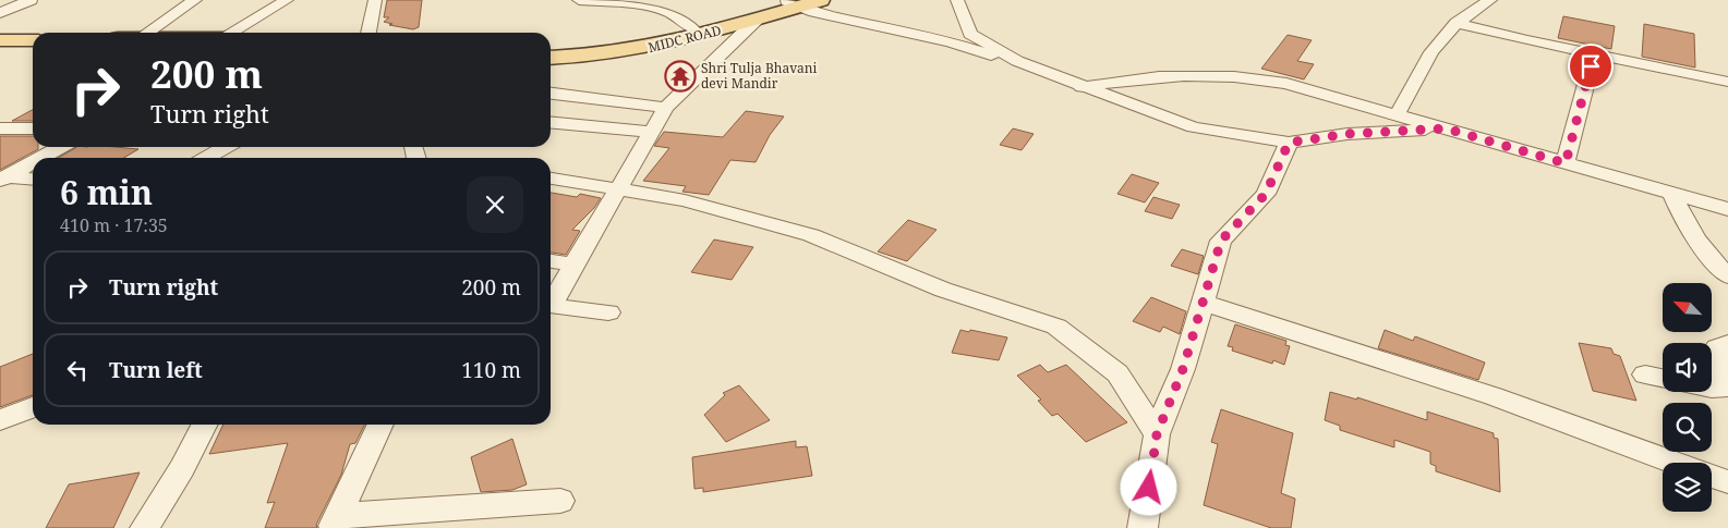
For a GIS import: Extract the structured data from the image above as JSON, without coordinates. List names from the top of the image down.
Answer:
{
  "streets": {
    "main road": ["MIDC ROAD"]
  },
  "places": {
    "temple": ["Shri Tulja Bhavani devi Mandir"]
  },
  "north": "top left",
  "page": {
    "turn": ["200 m", "Turn right"],
    "heading": ["6 min", "410 m · 17:35"],
    "list": [
      {
        "name": "Turn right",
        "value": "200 m"
      },
      {
        "name": "Turn left",
        "value": "110 m"
      }
    ]
  }
}
